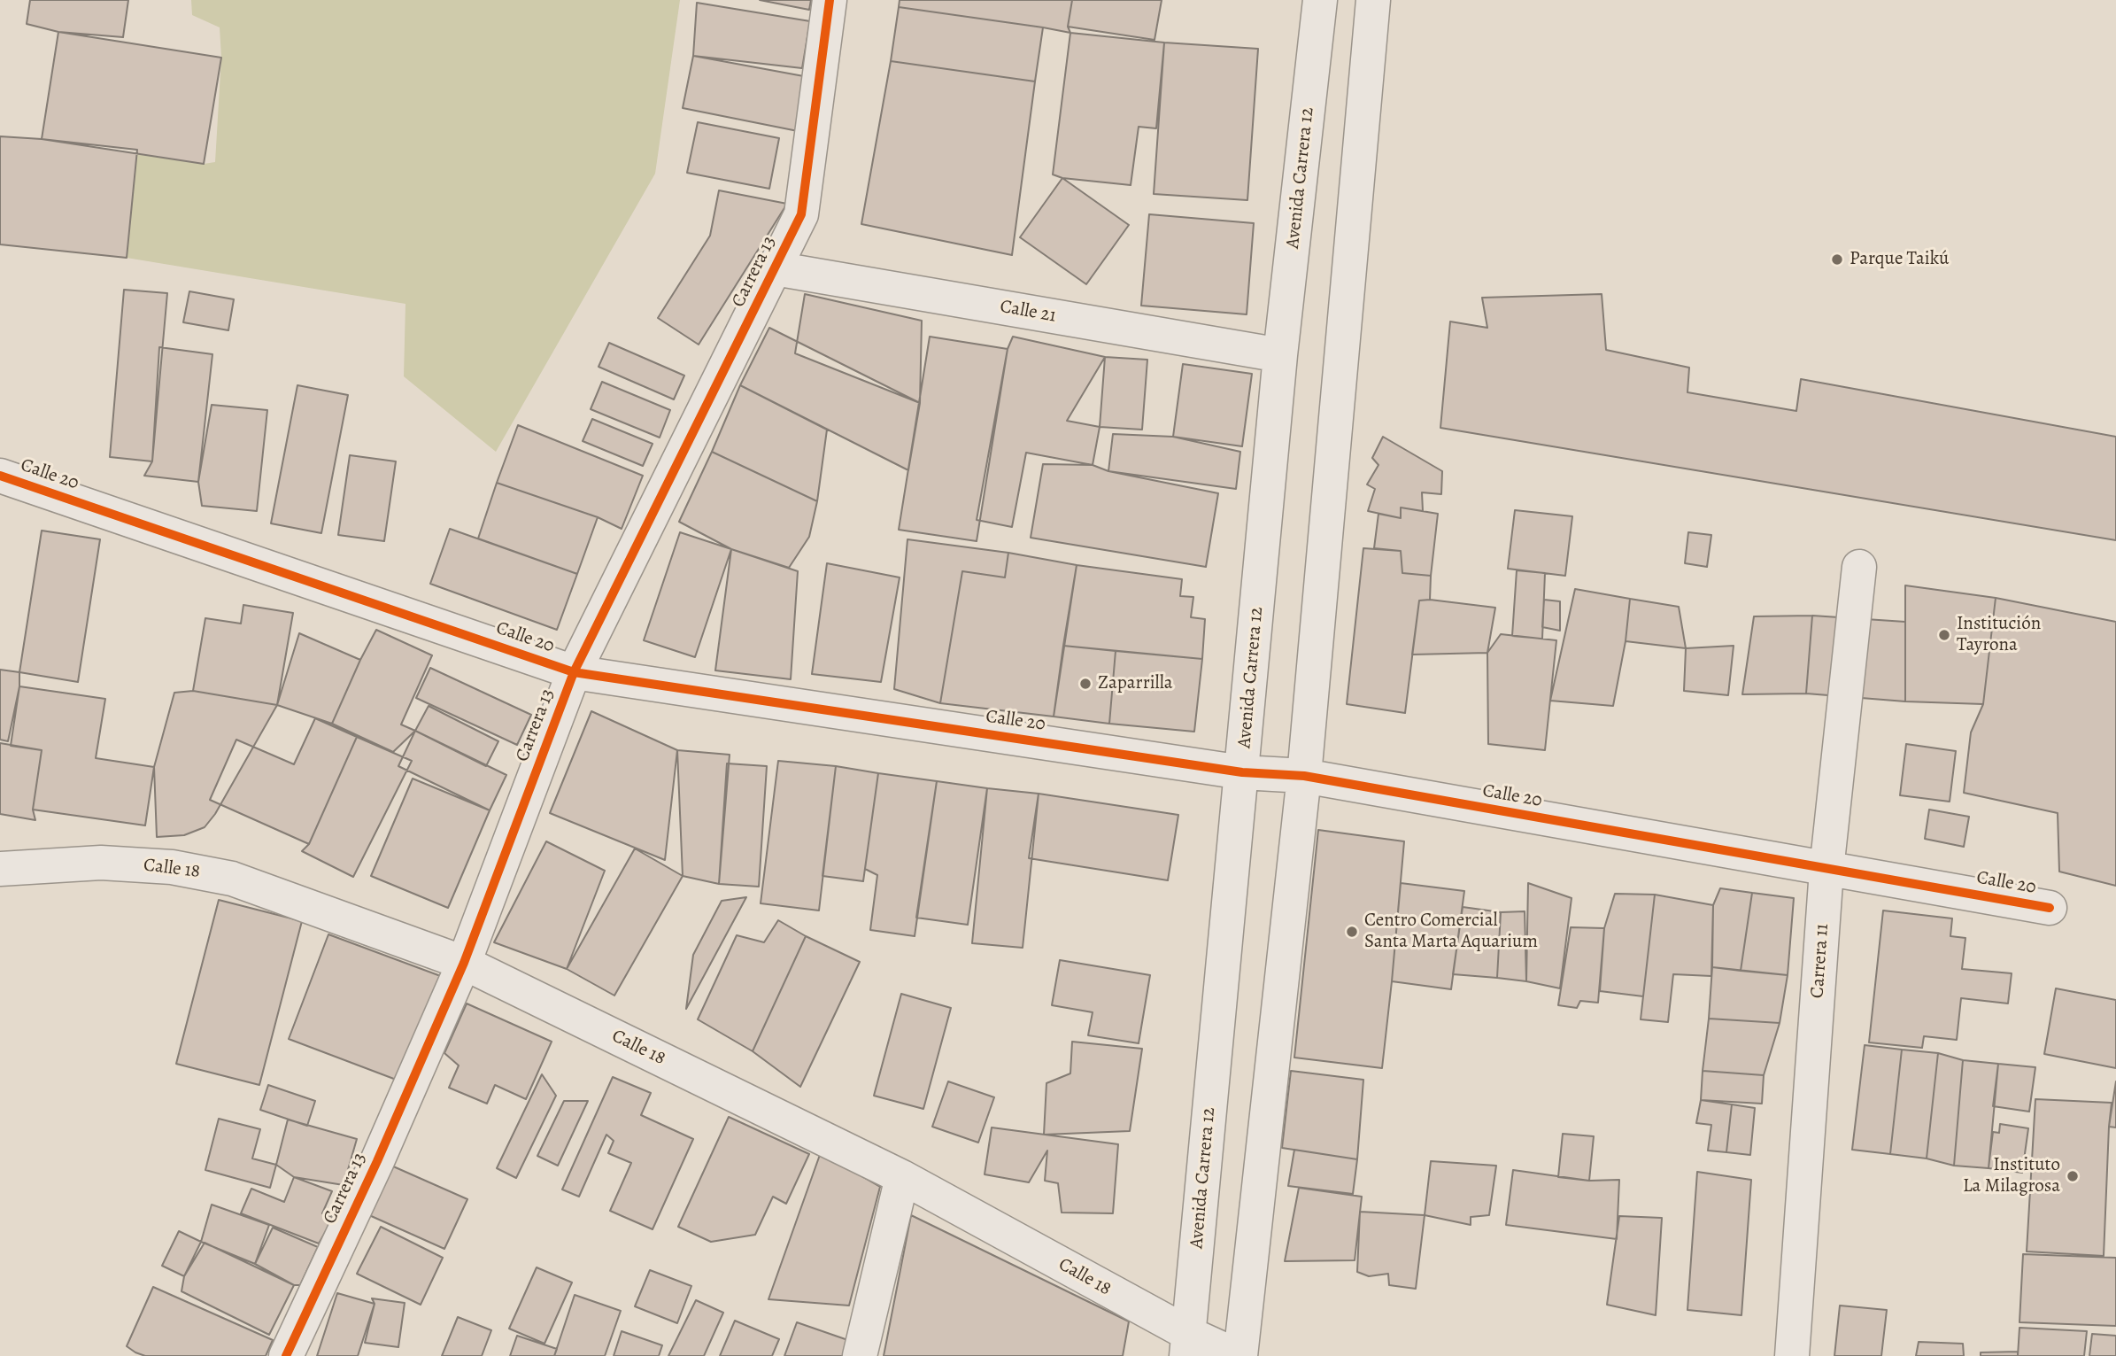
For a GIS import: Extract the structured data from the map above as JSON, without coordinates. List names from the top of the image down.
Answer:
{
  "streets": {
    "street": [
      "Avenida Carrera 12",
      "Carrera 13",
      "Calle 21",
      "Calle 20",
      "Calle 18",
      "Carrera 11"
    ]
  },
  "crossings": [
    ["Avenida Carrera 12", "Calle 21"],
    ["Avenida Carrera 12", "Calle 20"],
    ["Avenida Carrera 12", "Calle 18"],
    ["Carrera 13", "Calle 21"],
    ["Carrera 13", "Calle 20"],
    ["Carrera 13", "Calle 18"],
    ["Calle 20", "Carrera 11"]
  ],
  "places": [
    "Parque Taikú",
    "Institución Tayrona",
    "Zaparrilla",
    "Centro Comercial Santa Marta Aquarium",
    "Instituto La Milagrosa"
  ]
}
